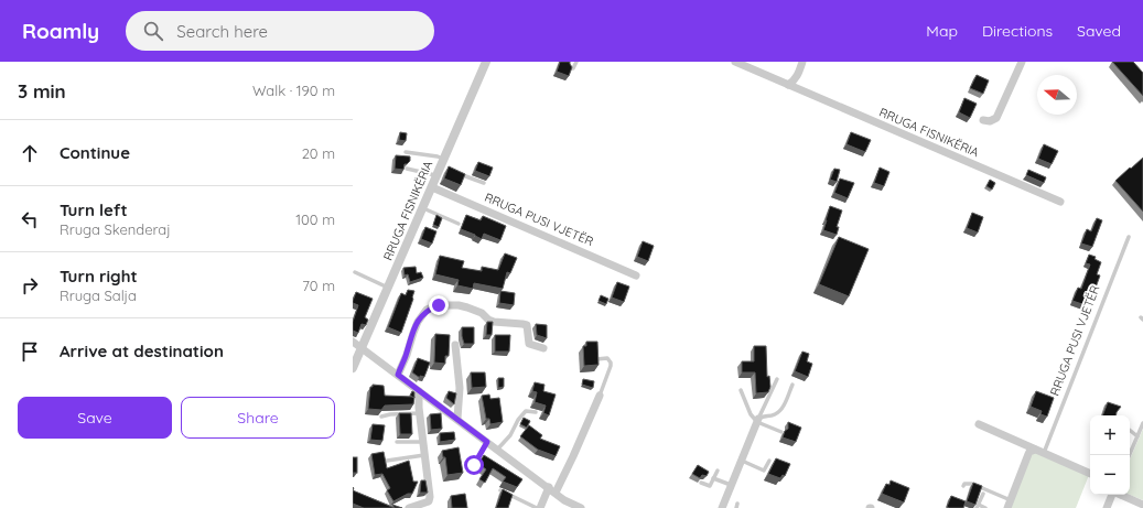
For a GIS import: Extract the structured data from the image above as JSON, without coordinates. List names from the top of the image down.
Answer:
{
  "streets": {
    "street": ["RRUGA FISNIKËRIA", "RRUGA PUSI VJETËR"]
  },
  "crossings": [
    ["RRUGA FISNIKËRIA", "RRUGA PUSI VJETËR"]
  ],
  "north": "left",
  "page": {
    "header": "Roamly",
    "search": "Search here",
    "nav": ["Map", "Directions", "Saved"],
    "heading": ["3 min", "Walk · 190 m"],
    "list": [
      ["Continue", "20 m"],
      ["Turn left", "Rruga Skenderaj", "100 m"],
      ["Turn right", "Rruga Salja", "70 m"],
      "Arrive at destination"
    ],
    "buttons": ["Save", "Share"],
    "map_buttons": ["+", "−"]
  }
}
